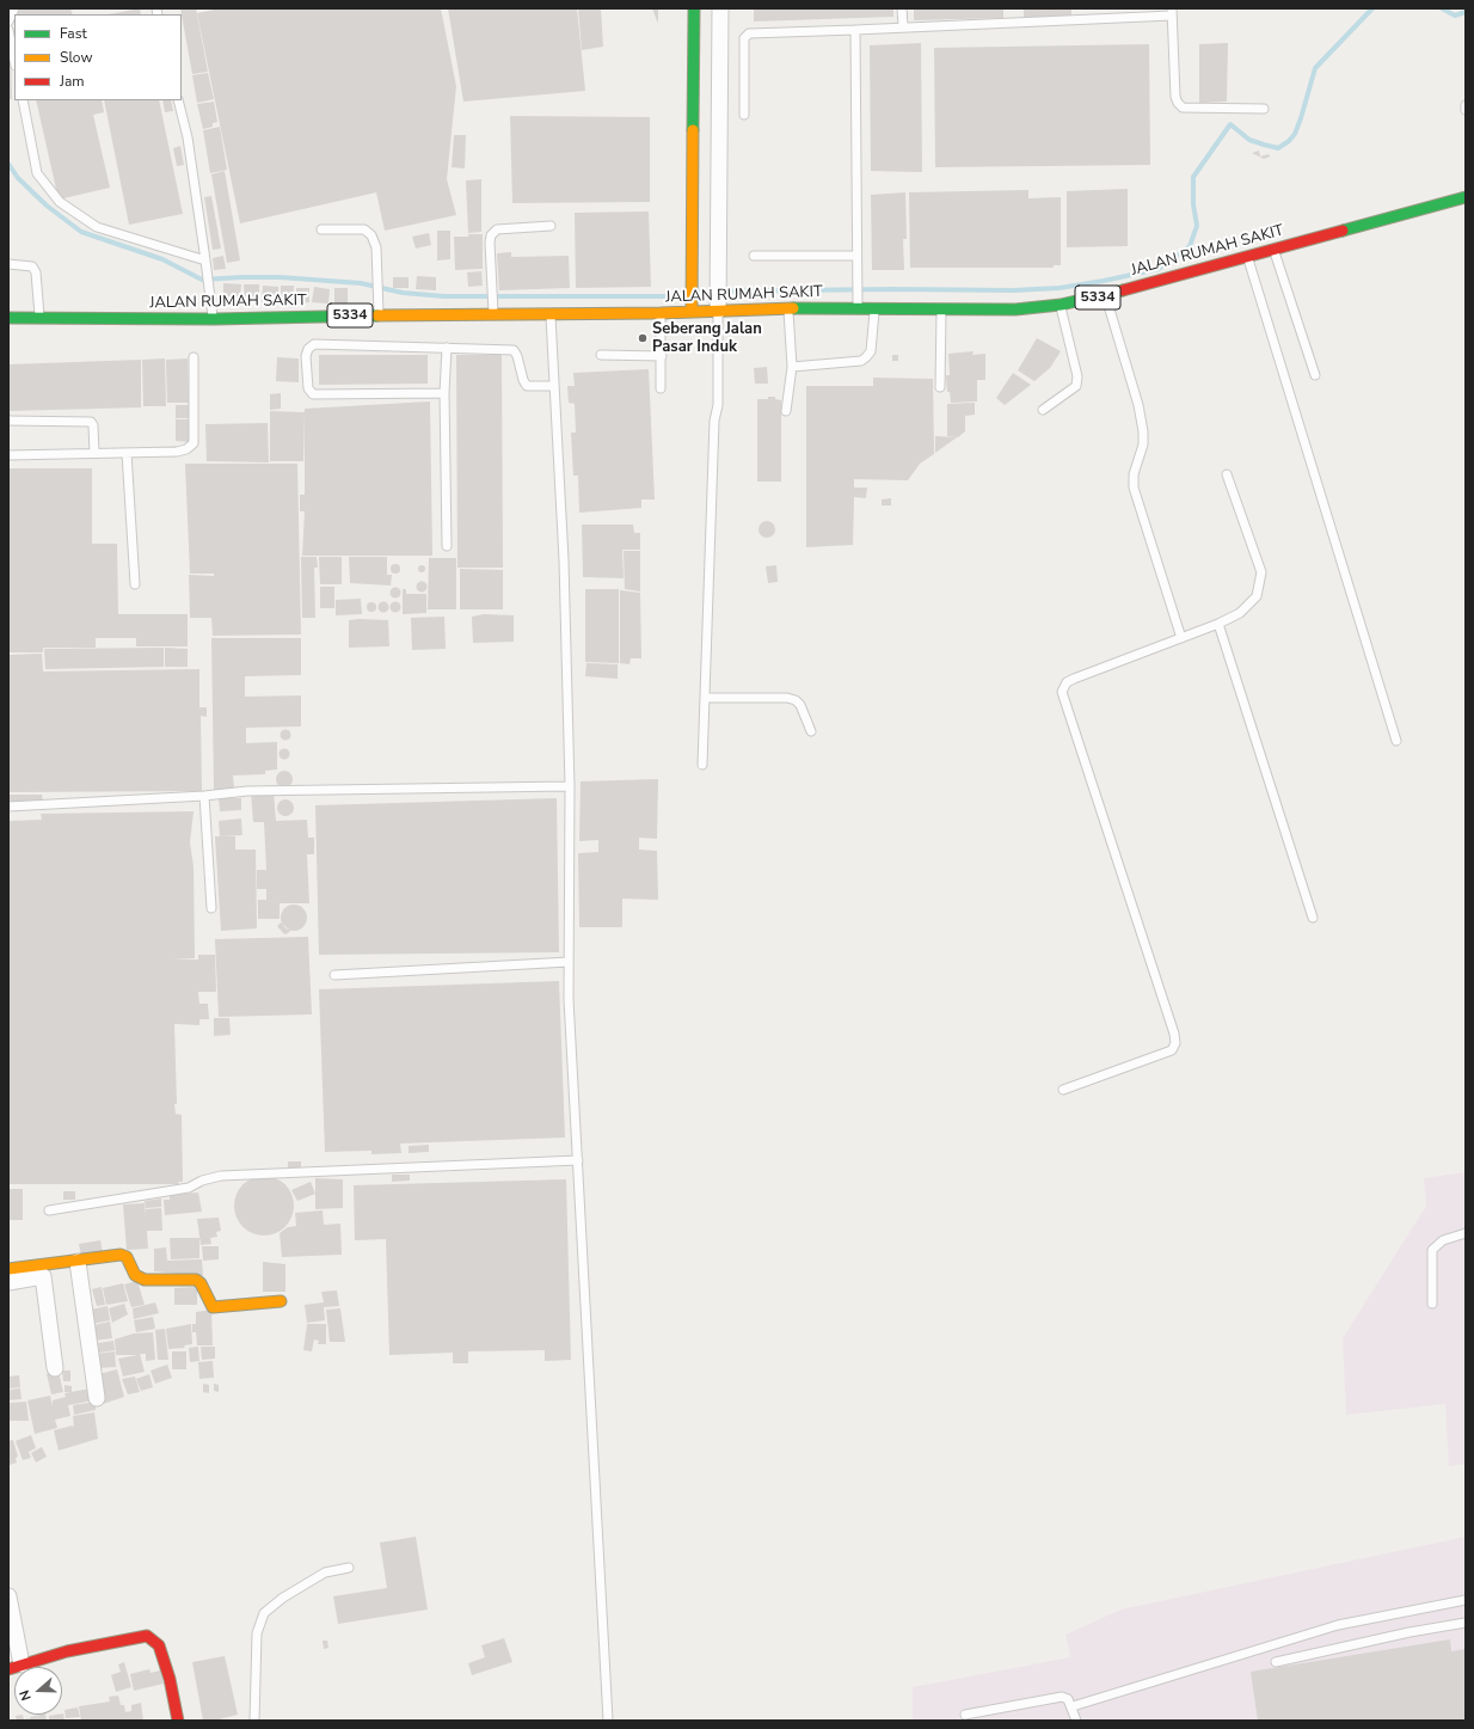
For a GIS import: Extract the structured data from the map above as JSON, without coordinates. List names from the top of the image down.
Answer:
{
  "streets": {
    "main road": ["JALAN RUMAH SAKIT", "5334"]
  },
  "places": ["Seberang Jalan Pasar Induk"],
  "legend": ["Fast", "Slow", "Jam"],
  "north": "left"
}
